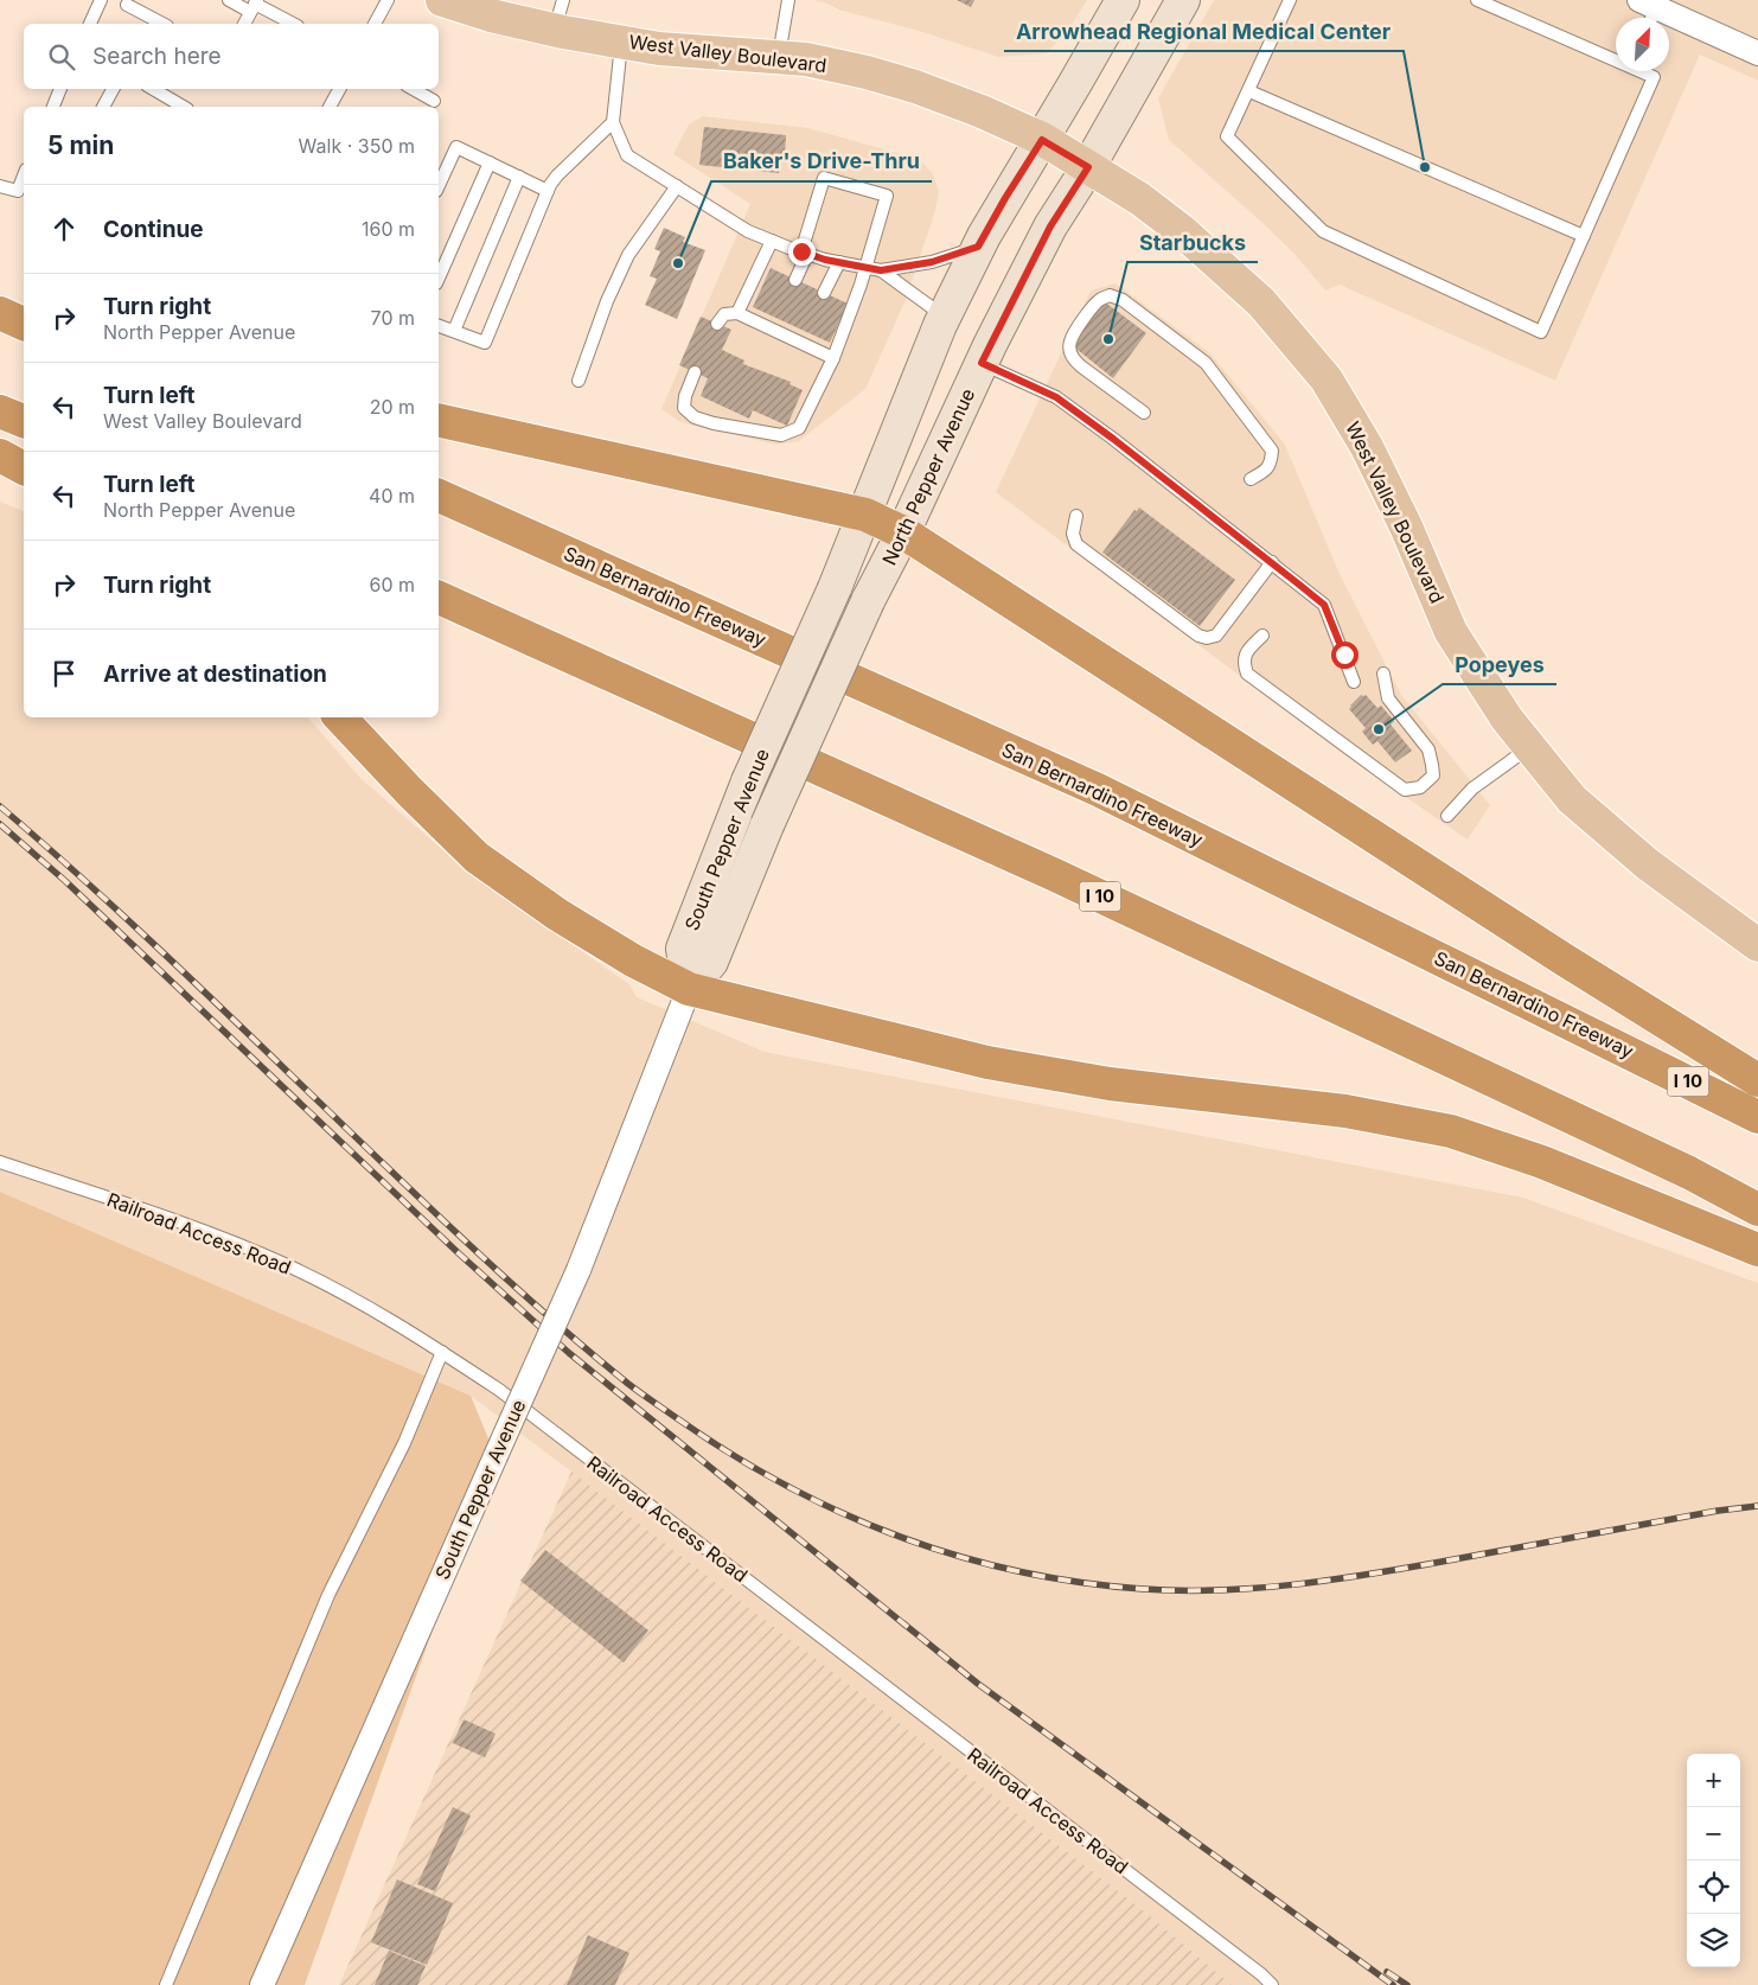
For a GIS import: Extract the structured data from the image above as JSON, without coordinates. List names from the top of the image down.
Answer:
{
  "streets": {
    "highway": ["San Bernardino Freeway", "I 10"],
    "main road": ["West Valley Boulevard", "North Pepper Avenue", "South Pepper Avenue"],
    "lane": ["Railroad Access Road"]
  },
  "crossings": [
    ["West Valley Boulevard", "North Pepper Avenue"],
    ["North Pepper Avenue", "South Pepper Avenue"]
  ],
  "places": [
    "Arrowhead Regional Medical Center",
    "Baker's Drive-Thru",
    "Starbucks",
    "Popeyes"
  ],
  "north": "top right",
  "page": {
    "search": "Search here",
    "heading": ["5 min", "Walk · 350 m"],
    "list": [
      ["Continue", "160 m"],
      ["Turn right", "North Pepper Avenue", "70 m"],
      ["Turn left", "West Valley Boulevard", "20 m"],
      ["Turn left", "North Pepper Avenue", "40 m"],
      ["Turn right", "60 m"],
      "Arrive at destination"
    ],
    "map_buttons": ["+", "−"]
  }
}
